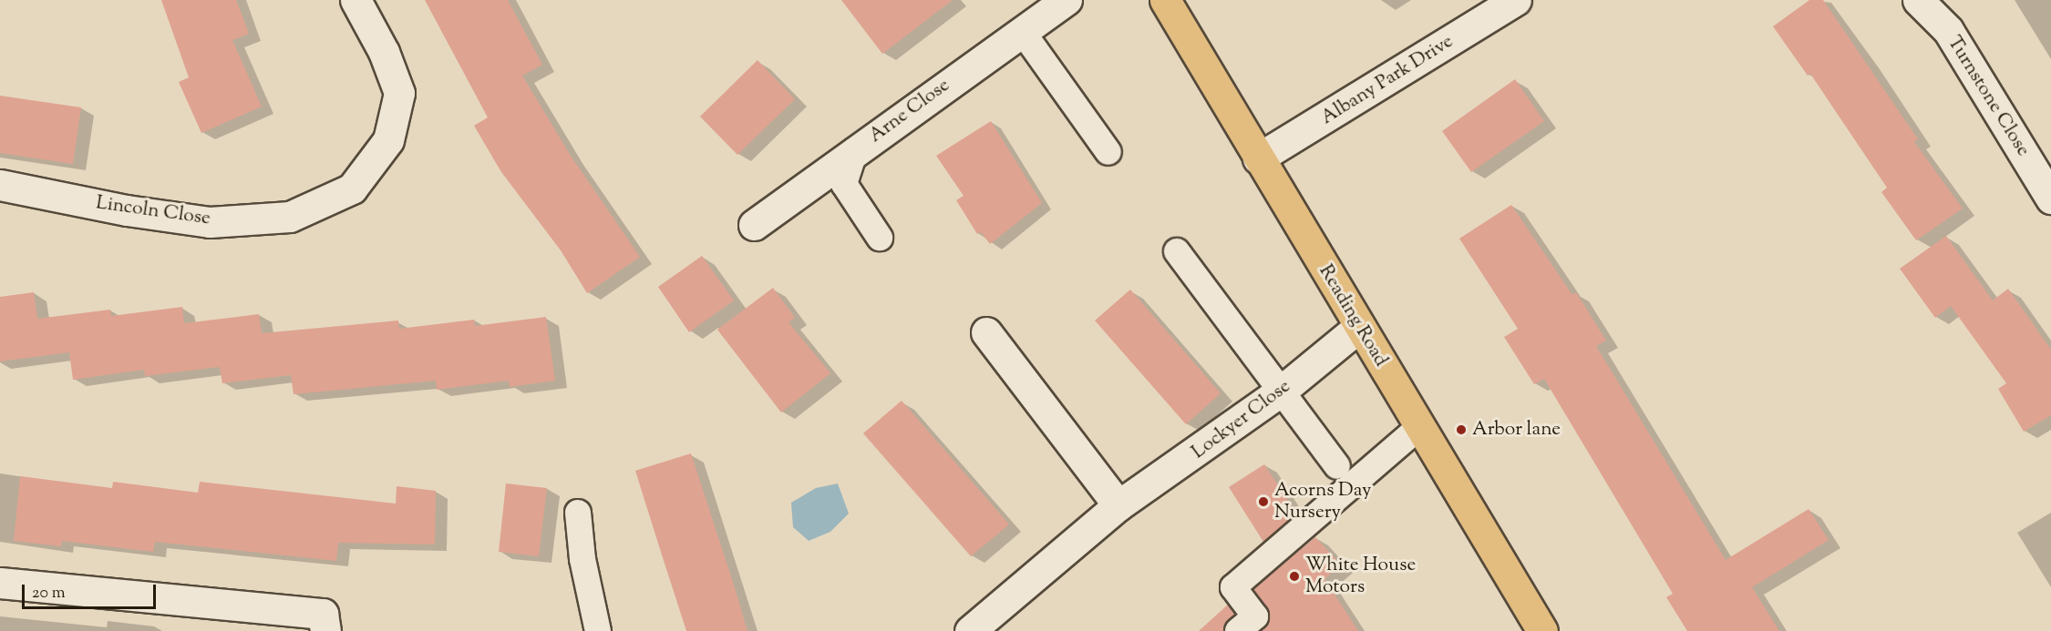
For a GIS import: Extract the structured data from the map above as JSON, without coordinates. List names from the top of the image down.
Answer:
{
  "streets": {
    "main road": ["Reading Road"],
    "street": [
      "Albany Park Drive",
      "Turnstone Close",
      "Arne Close",
      "Lincoln Close",
      "Lockyer Close"
    ]
  },
  "crossings": [
    ["Albany Park Drive", "Reading Road"],
    ["Reading Road", "Lockyer Close"]
  ],
  "places": ["Arbor lane", "Acorns Day Nursery", "White House Motors"],
  "scale_bar": "20 m"
}
